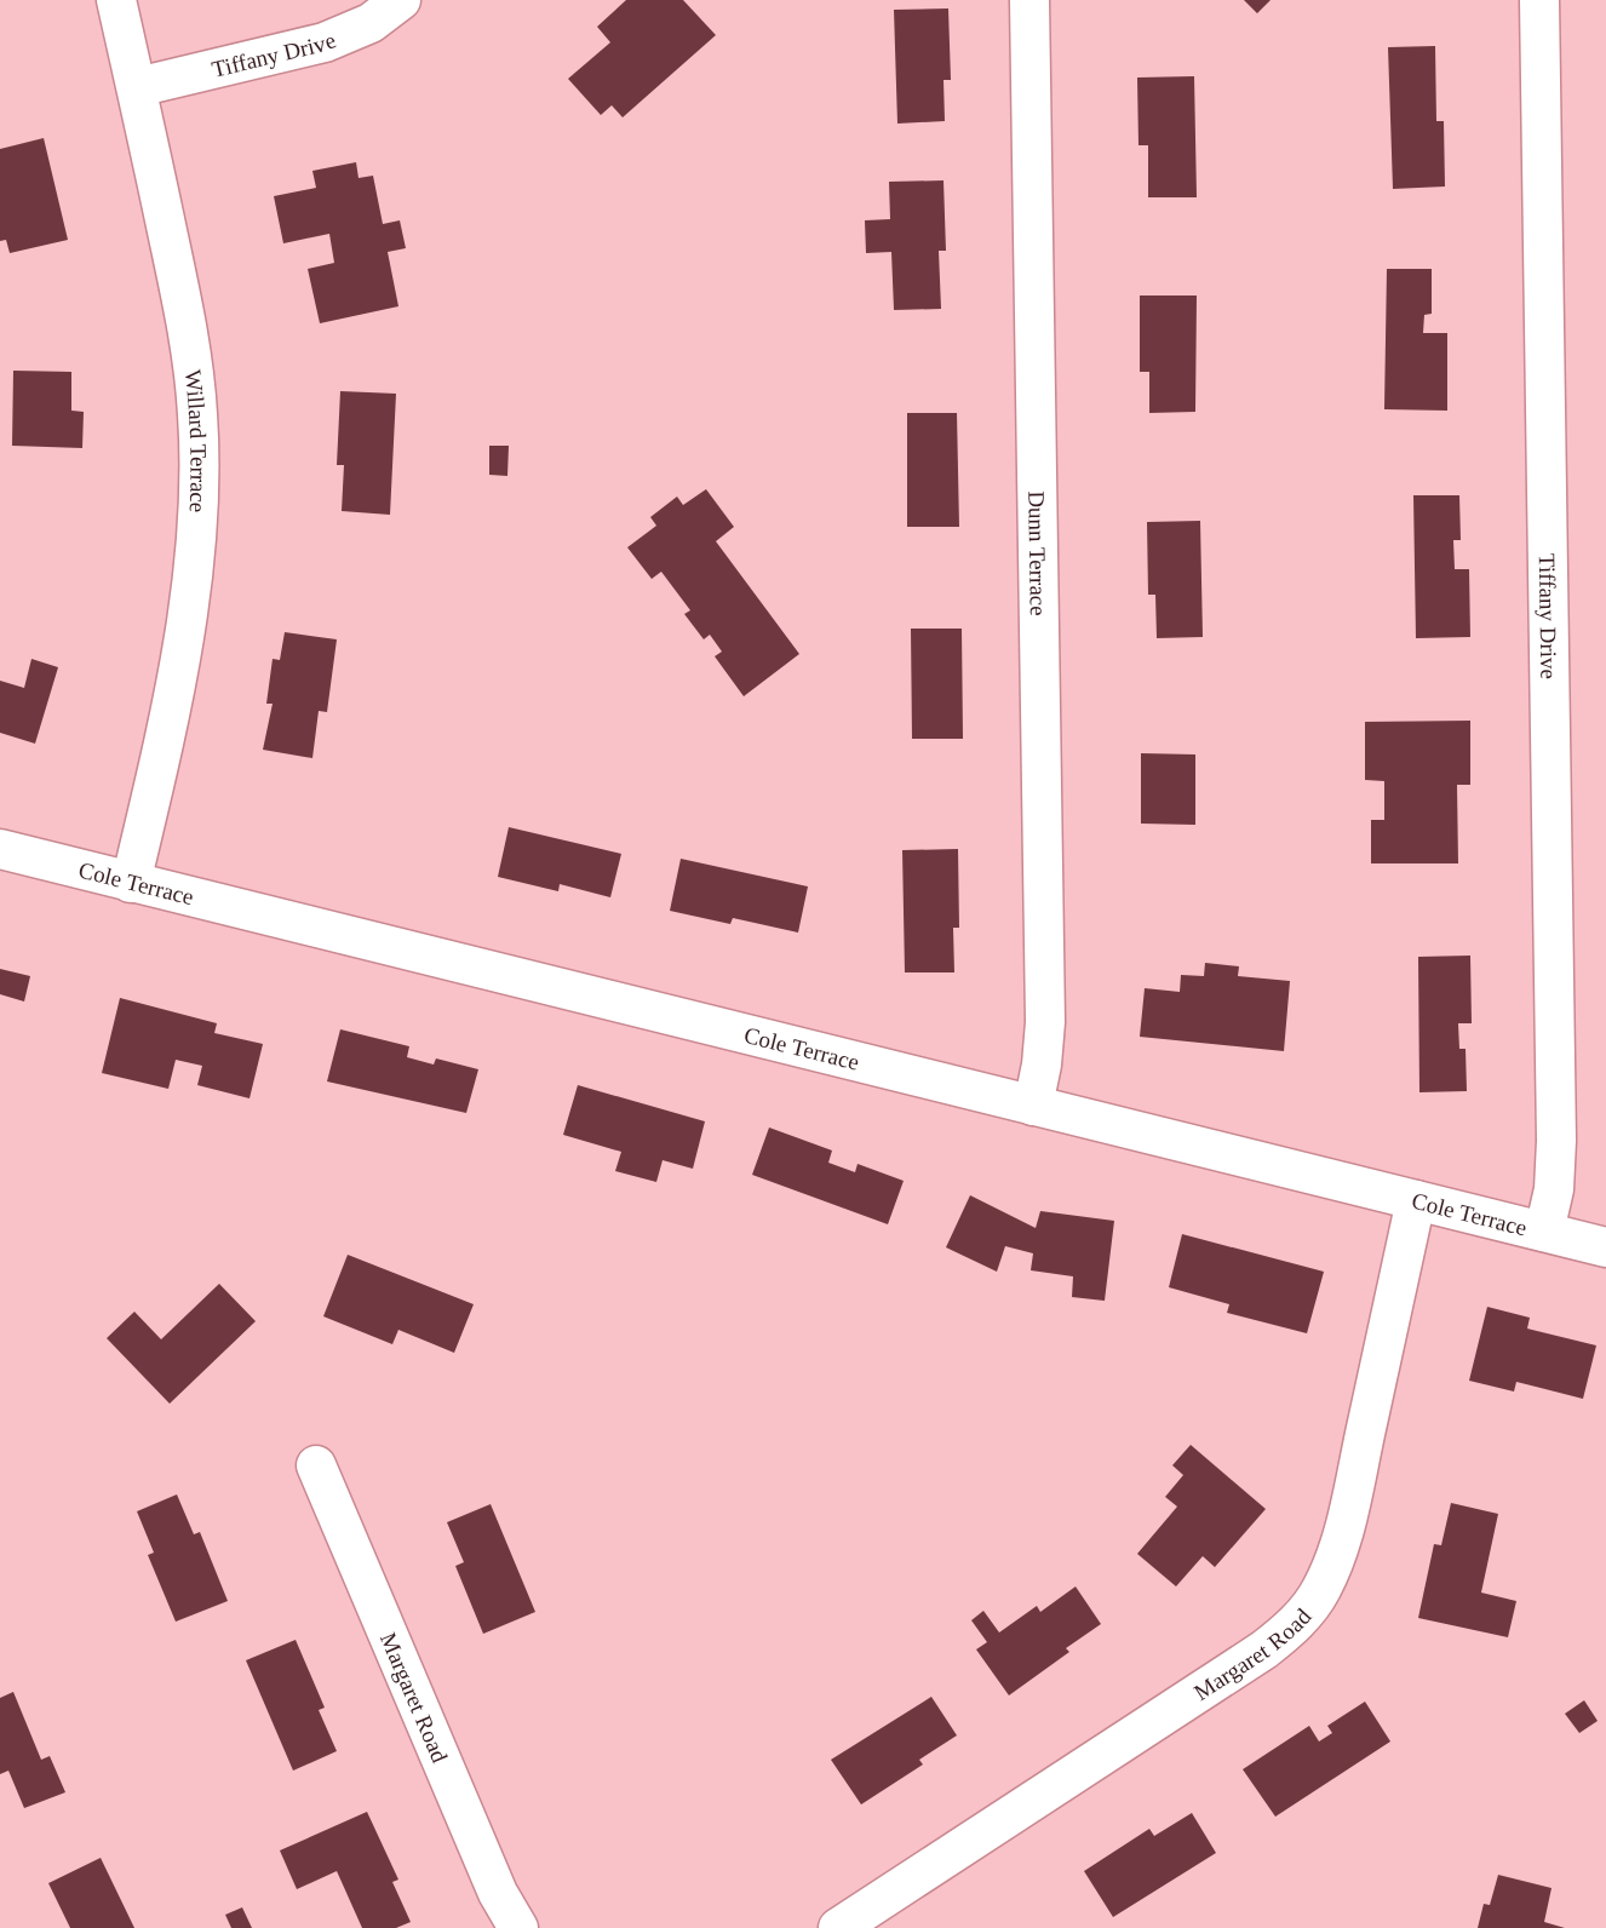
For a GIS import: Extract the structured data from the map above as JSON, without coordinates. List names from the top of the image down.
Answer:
{
  "streets": {
    "street": [
      "Tiffany Drive",
      "Willard Terrace",
      "Dunn Terrace",
      "Cole Terrace",
      "Margaret Road"
    ]
  },
  "crossings": [
    ["Tiffany Drive", "Willard Terrace"],
    ["Tiffany Drive", "Cole Terrace"],
    ["Willard Terrace", "Cole Terrace"],
    ["Dunn Terrace", "Cole Terrace"],
    ["Cole Terrace", "Margaret Road"]
  ]
}
